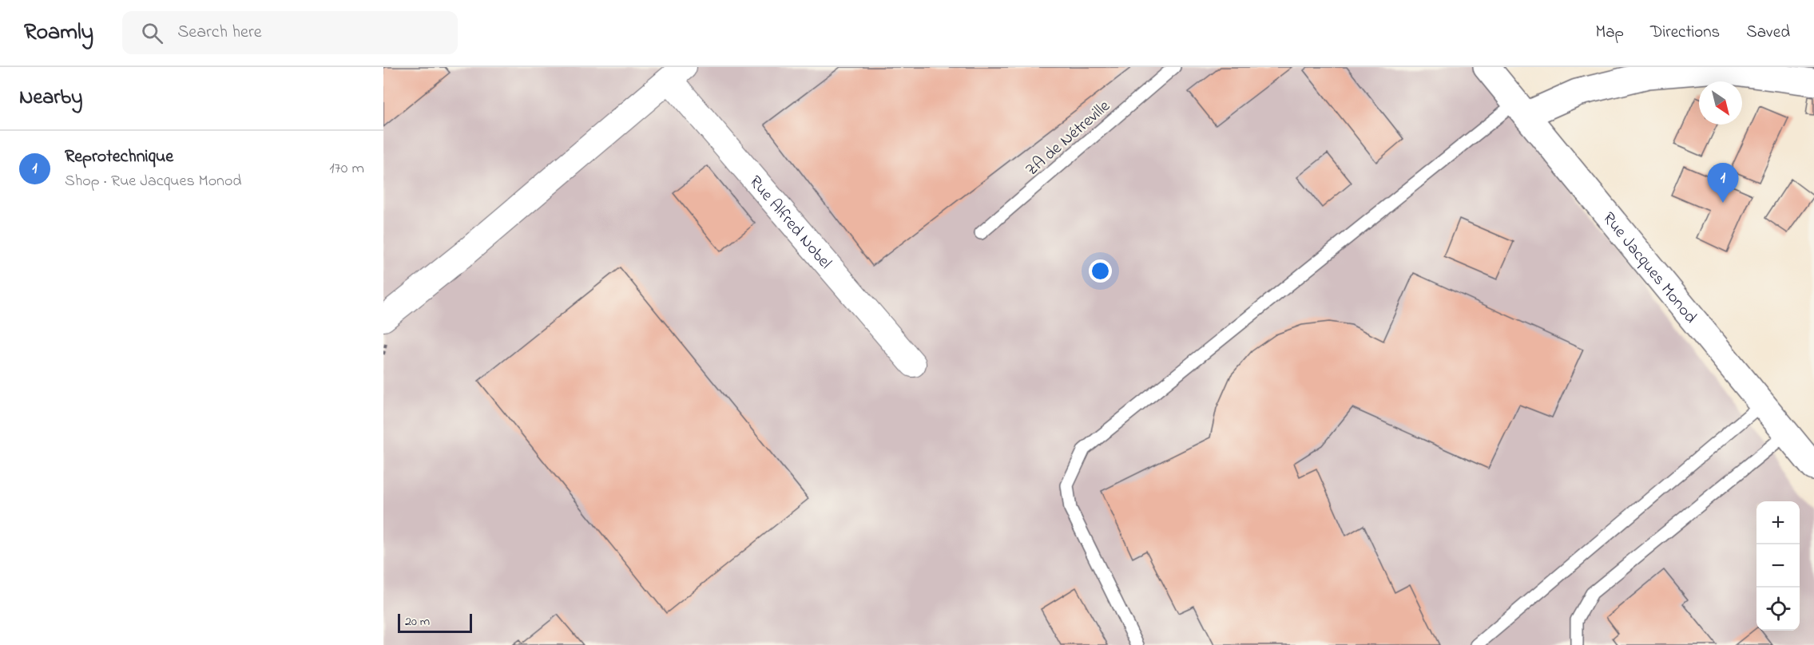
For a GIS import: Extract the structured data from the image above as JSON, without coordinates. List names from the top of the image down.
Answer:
{
  "streets": {
    "street": ["Rue Alfred Nobel", "Rue Jacques Monod"],
    "lane": ["ZA de Nétreville"]
  },
  "scale_bar": "20 m",
  "north": "bottom right",
  "page": {
    "header": "Roamly",
    "search": "Search here",
    "nav": ["Map", "Directions", "Saved"],
    "heading": "Nearby",
    "list": [
      {
        "mark": "1",
        "name": "Reprotechnique",
        "note": "Shop · Rue Jacques Monod",
        "value": "170 m"
      }
    ],
    "pins": "1",
    "map_buttons": ["+", "−"],
    "scale": "20 m"
  }
}
